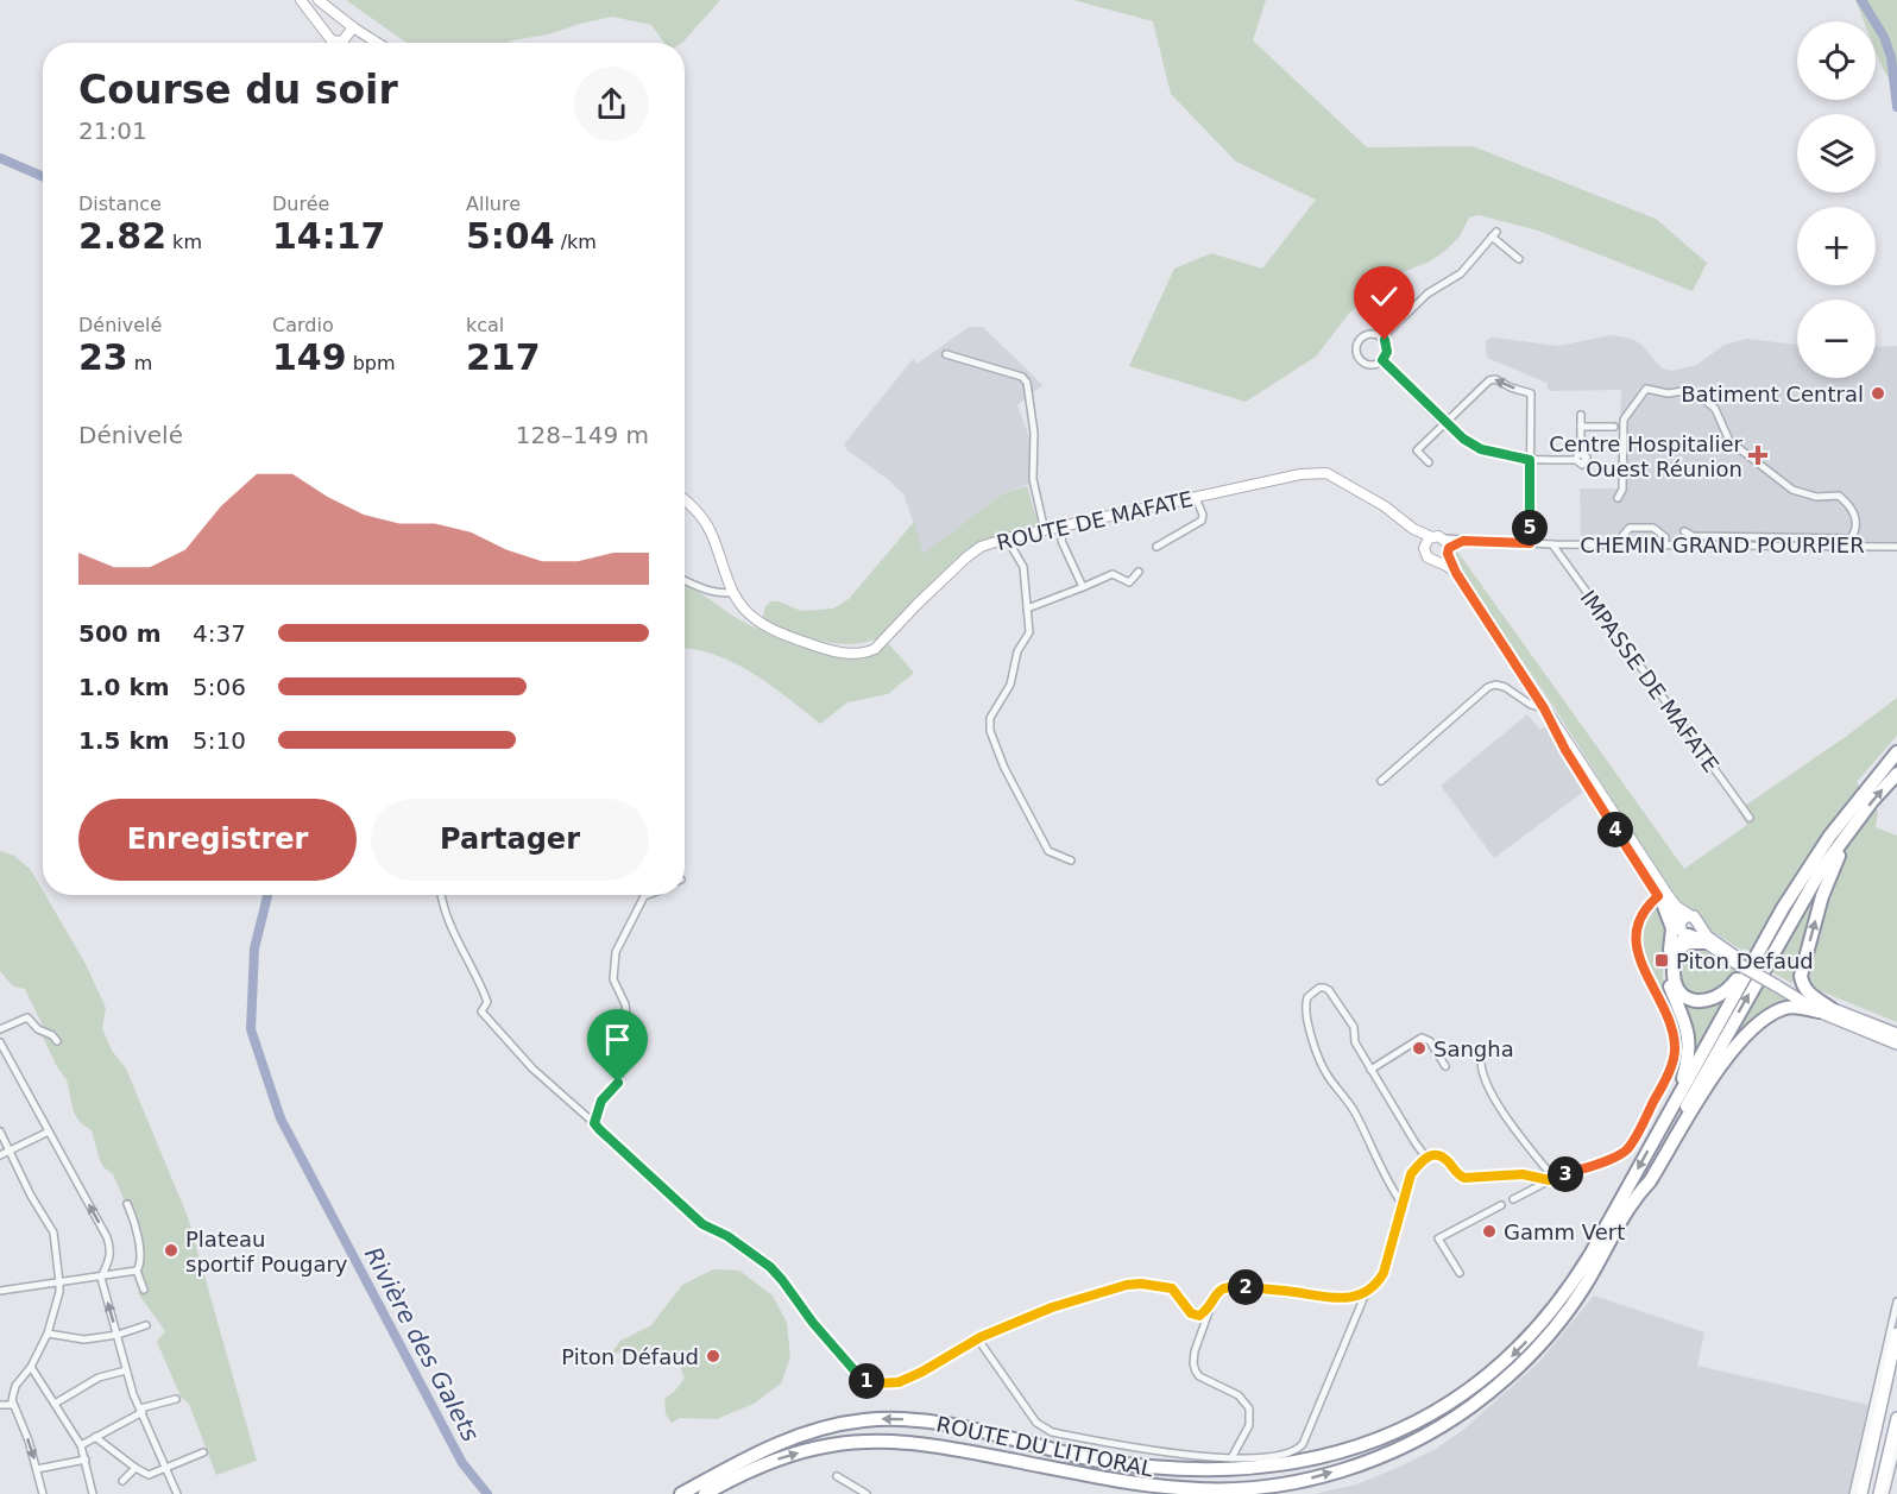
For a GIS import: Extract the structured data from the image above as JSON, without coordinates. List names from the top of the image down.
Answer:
{
  "streets": {
    "highway": ["ROUTE DU LITTORAL"],
    "main road": ["ROUTE DE MAFATE"],
    "street": ["CHEMIN GRAND POURPIER", "IMPASSE DE MAFATE"]
  },
  "crossings": [
    ["ROUTE DE MAFATE", "CHEMIN GRAND POURPIER"],
    ["CHEMIN GRAND POURPIER", "IMPASSE DE MAFATE"]
  ],
  "water": ["Rivière des Galets"],
  "places": {
    "other": [
      "Batiment Central",
      "Sangha",
      "Gamm Vert",
      "Plateau sportif Pougary",
      "Piton Défaud"
    ],
    "health": ["Centre Hospitalier Ouest Réunion"],
    "transit": ["Piton Defaud"]
  },
  "page": {
    "map_buttons": ["+", "−"],
    "heading": ["Course du soir", "21:01"],
    "stats": [
      ["Distance", "2.82 km"],
      ["Durée", "14:17"],
      ["Allure", "5:04 /km"],
      ["Dénivelé", "23 m"],
      ["Cardio", "149 bpm"],
      ["kcal", "217"]
    ],
    "chart": ["Dénivelé", "128–149 m"],
    "pins": [
      "5",
      "4",
      "3",
      "2",
      "1"
    ],
    "list": [
      {
        "name": "500 m",
        "note": "4:37"
      },
      {
        "name": "1.0 km",
        "note": "5:06"
      },
      {
        "name": "1.5 km",
        "note": "5:10"
      }
    ],
    "buttons": ["Enregistrer", "Partager"]
  }
}
